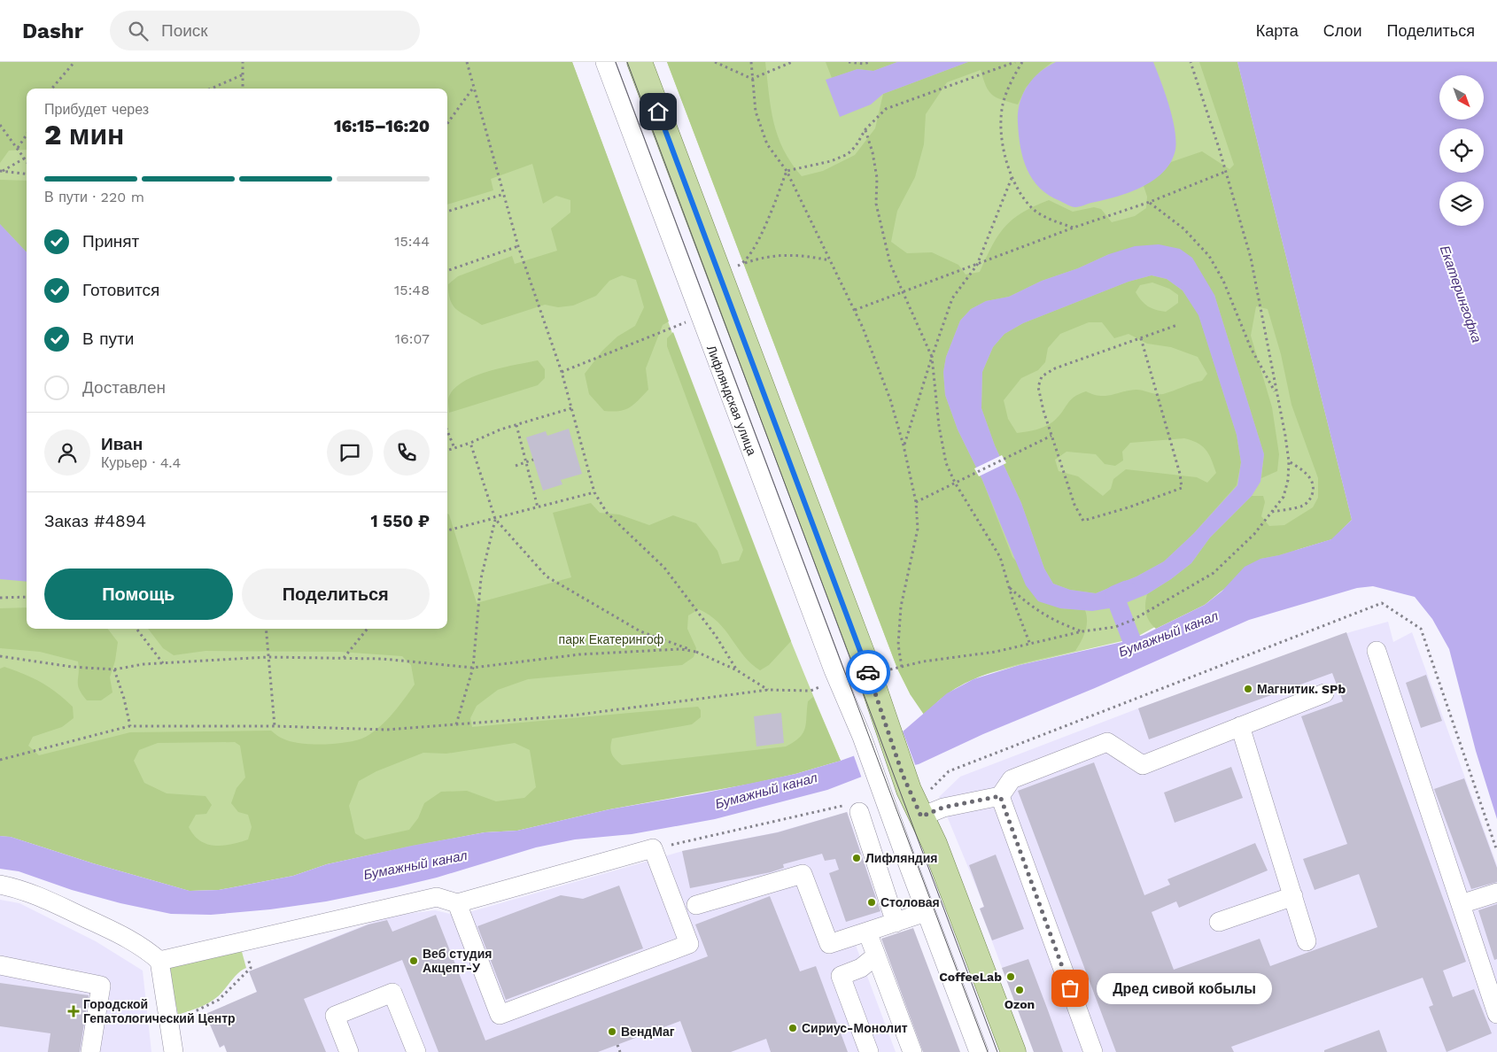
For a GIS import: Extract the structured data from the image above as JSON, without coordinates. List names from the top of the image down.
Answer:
{
  "streets": {
    "street": ["Лифляндская улица"]
  },
  "water": ["Екатерингофка", "Бумажный канал"],
  "parks": ["парк Екатерингоф"],
  "places": {
    "other": [
      "Магнитик. SPb",
      "Лифляндия",
      "Столовая",
      "Веб студия Акцепт-У",
      "CoffeeLab",
      "Дред сивой кобылы",
      "Ozon",
      "Сириус-Монолит",
      "ВендМаг"
    ],
    "health": ["Городской Гепатологический Центр"]
  },
  "north": "bottom right",
  "page": {
    "header": "Dashr",
    "search": "Поиск",
    "nav": ["Карта", "Слои", "Поделиться"],
    "heading": ["2 мин", "Прибудет через", "16:15–16:20"],
    "panel": [
      "Иван",
      "Курьер · 4.4",
      "Заказ #4894",
      "1 550 ₽"
    ],
    "bar": "В пути · 220 m",
    "list": [
      ["Принят", "15:44"],
      ["Готовится", "15:48"],
      ["В пути", "16:07"],
      "Доставлен"
    ],
    "buttons": ["Помощь", "Поделиться"],
    "bubble": "Дред сивой кобылы"
  }
}
